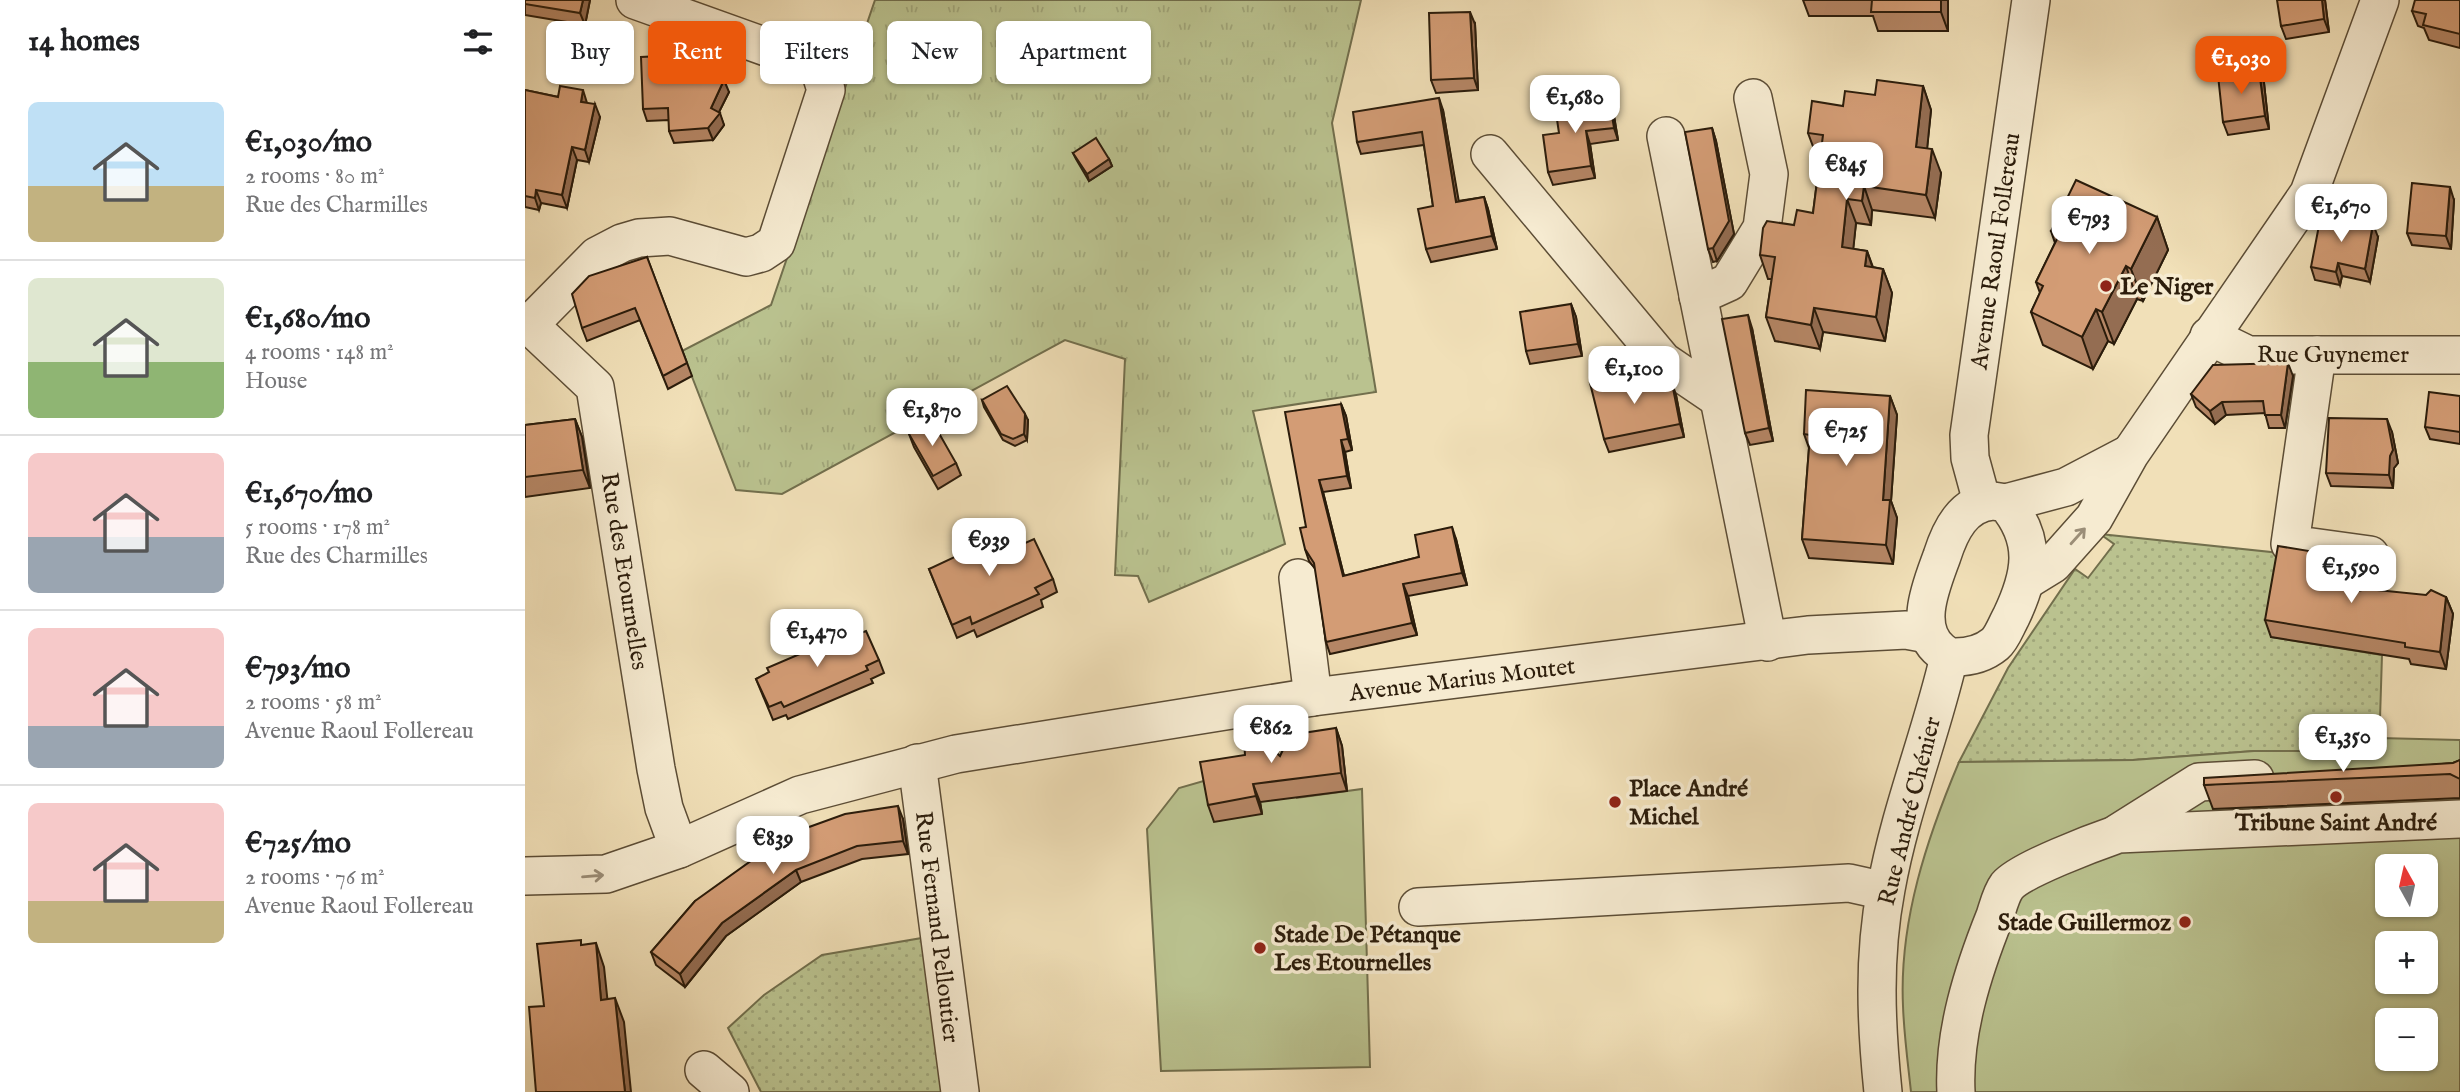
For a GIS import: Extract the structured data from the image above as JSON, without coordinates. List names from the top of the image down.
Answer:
{
  "streets": {
    "street": [
      "Avenue Raoul Follereau",
      "Rue Guynemer",
      "Rue des Etournelles",
      "Avenue Marius Moutet",
      "Rue André Chénier",
      "Rue Fernand Pelloutier"
    ]
  },
  "crossings": [
    ["Avenue Raoul Follereau", "Avenue Marius Moutet"],
    ["Avenue Raoul Follereau", "Rue André Chénier"],
    ["Rue des Etournelles", "Avenue Marius Moutet"],
    ["Avenue Marius Moutet", "Rue André Chénier"],
    ["Avenue Marius Moutet", "Rue Fernand Pelloutier"]
  ],
  "places": [
    "Le Niger",
    "Tribune Saint André",
    "Place André Michel",
    "Stade Guillermoz",
    "Stade De Pétanque Les Etournelles"
  ],
  "north": "top",
  "page": {
    "heading": "14 homes",
    "chip": [
      "Buy",
      "Rent",
      "Filters",
      "New",
      "Apartment"
    ],
    "price": [
      "€1,030",
      "€1,680",
      "€845",
      "€1,670",
      "€793",
      "€1,100",
      "€1,870",
      "€725",
      "€939",
      "€1,590",
      "€1,470",
      "€862",
      "€1,350",
      "€839"
    ],
    "list": [
      {
        "name": "€1,030/mo",
        "note": "2 rooms · 80 m² · Rue des Charmilles"
      },
      {
        "name": "€1,680/mo",
        "note": "4 rooms · 148 m² · House"
      },
      {
        "name": "€1,670/mo",
        "note": "5 rooms · 178 m² · Rue des Charmilles"
      },
      {
        "name": "€793/mo",
        "note": "2 rooms · 58 m² · Avenue Raoul Follereau"
      },
      {
        "name": "€725/mo",
        "note": "2 rooms · 76 m² · Avenue Raoul Follereau"
      }
    ],
    "map_buttons": ["+", "−"]
  }
}
